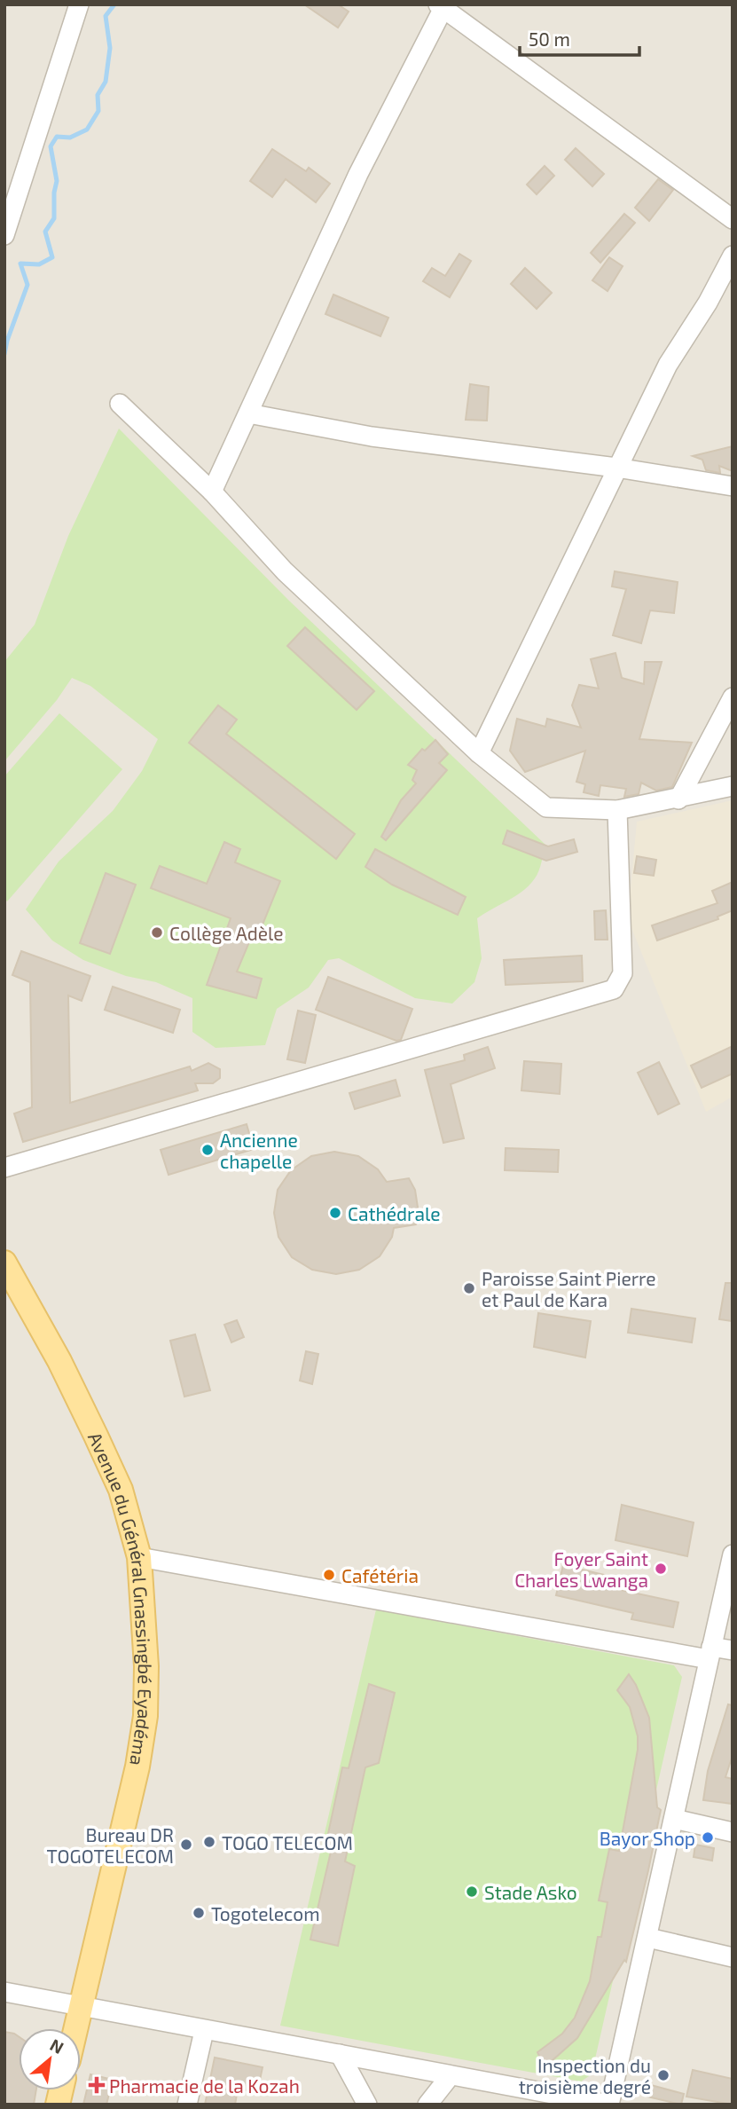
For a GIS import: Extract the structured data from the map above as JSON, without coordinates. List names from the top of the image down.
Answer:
{
  "streets": {
    "main road": ["Avenue du Général Gnassingbé Eyadéma"]
  },
  "places": {
    "other": [
      "Collège Adèle",
      "Ancienne chapelle",
      "Cathédrale",
      "Paroisse Saint Pierre et Paul de Kara",
      "Foyer Saint Charles Lwanga",
      "Cafétéria",
      "Bayor Shop",
      "TOGO TELECOM",
      "Bureau DR TOGOTELECOM",
      "Stade Asko",
      "Togotelecom",
      "Inspection du troisième degré"
    ],
    "health": ["Pharmacie de la Kozah"]
  },
  "scale_bar": "50 m",
  "north": "top right"
}
